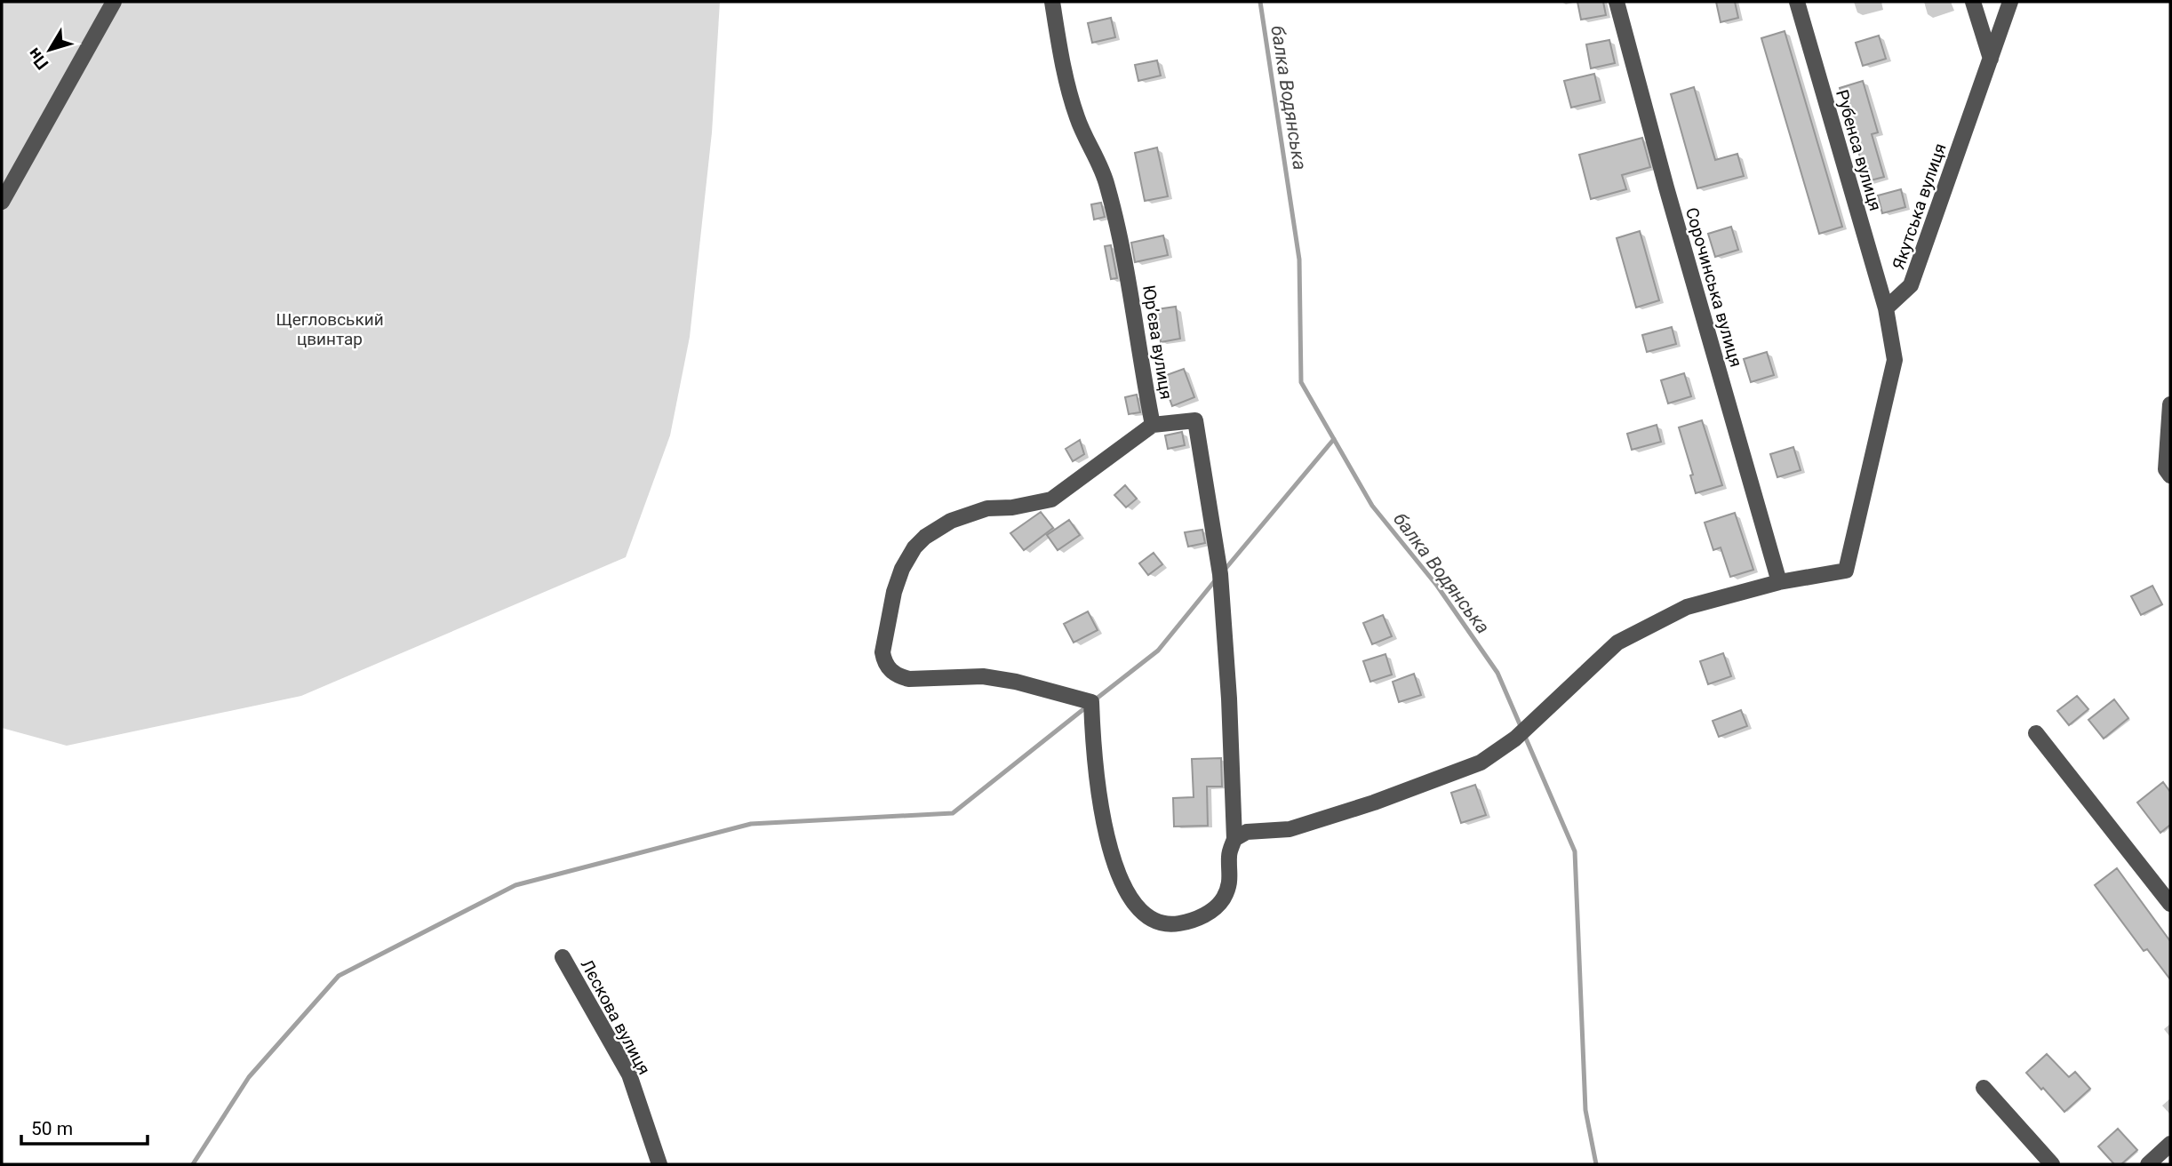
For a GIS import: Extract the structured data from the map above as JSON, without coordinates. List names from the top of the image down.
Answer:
{
  "streets": {
    "street": [
      "Рубенса вулиця",
      "Якутська вулиця",
      "Сорочинська вулиця",
      "Юр’єва вулиця",
      "Лєскова вулиця"
    ]
  },
  "crossings": [
    ["Рубенса вулиця", "Якутська вулиця"]
  ],
  "water": ["балка Водянська"],
  "parks": ["Щегловський цвинтар"],
  "scale_bar": "50 m",
  "north": "bottom left"
}
